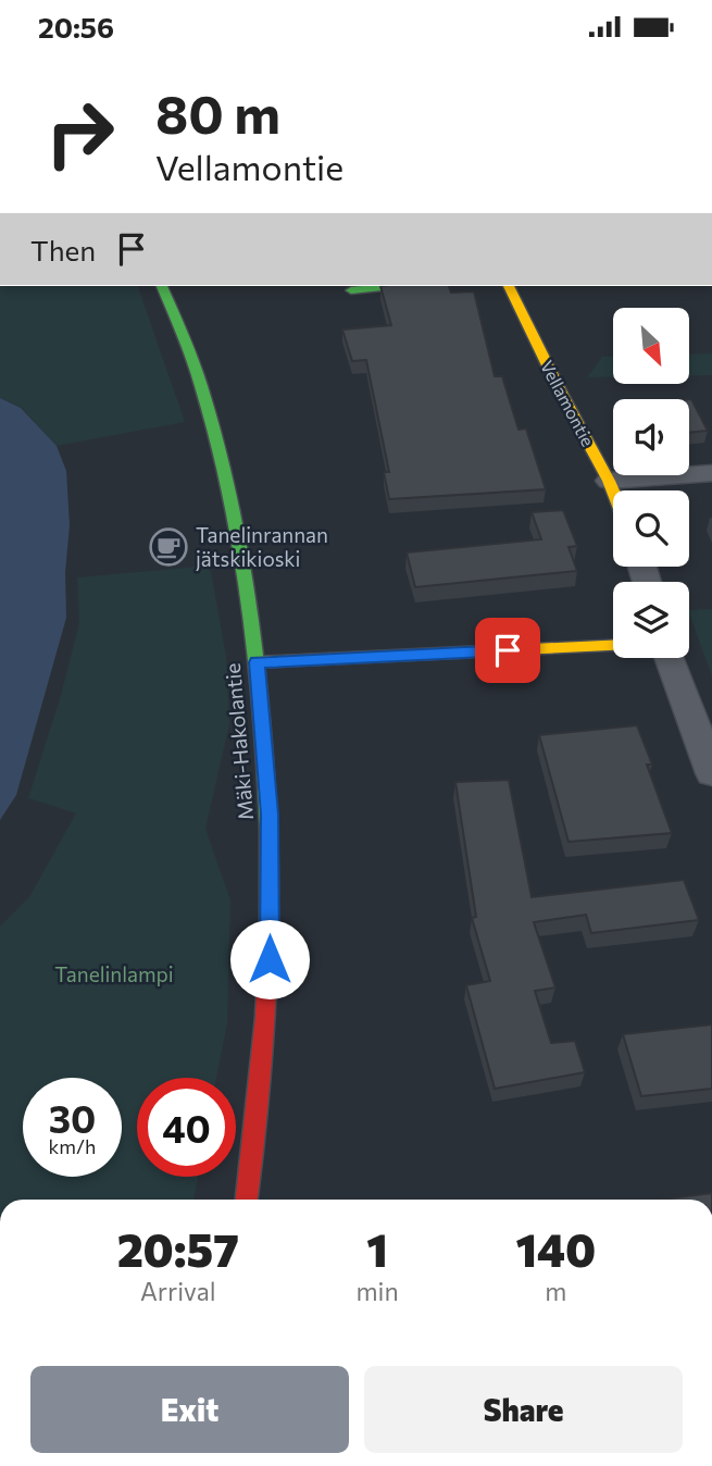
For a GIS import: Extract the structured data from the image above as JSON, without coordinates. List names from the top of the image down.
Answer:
{
  "streets": {
    "street": ["Vellamontie", "Mäki-Hakolantie"]
  },
  "parks": ["Tanelinlampi"],
  "places": {
    "cafe": ["Tanelinrannan jätskikioski"]
  },
  "north": "bottom right",
  "page": {
    "status": "20:56",
    "turn": ["80 m", "Vellamontie"],
    "then": "Then",
    "speed": "30 km/h",
    "limit": "40",
    "eta": [
      "20:57",
      "Arrival",
      "1",
      "min",
      "140",
      "m"
    ],
    "buttons": ["Exit", "Share"]
  }
}
